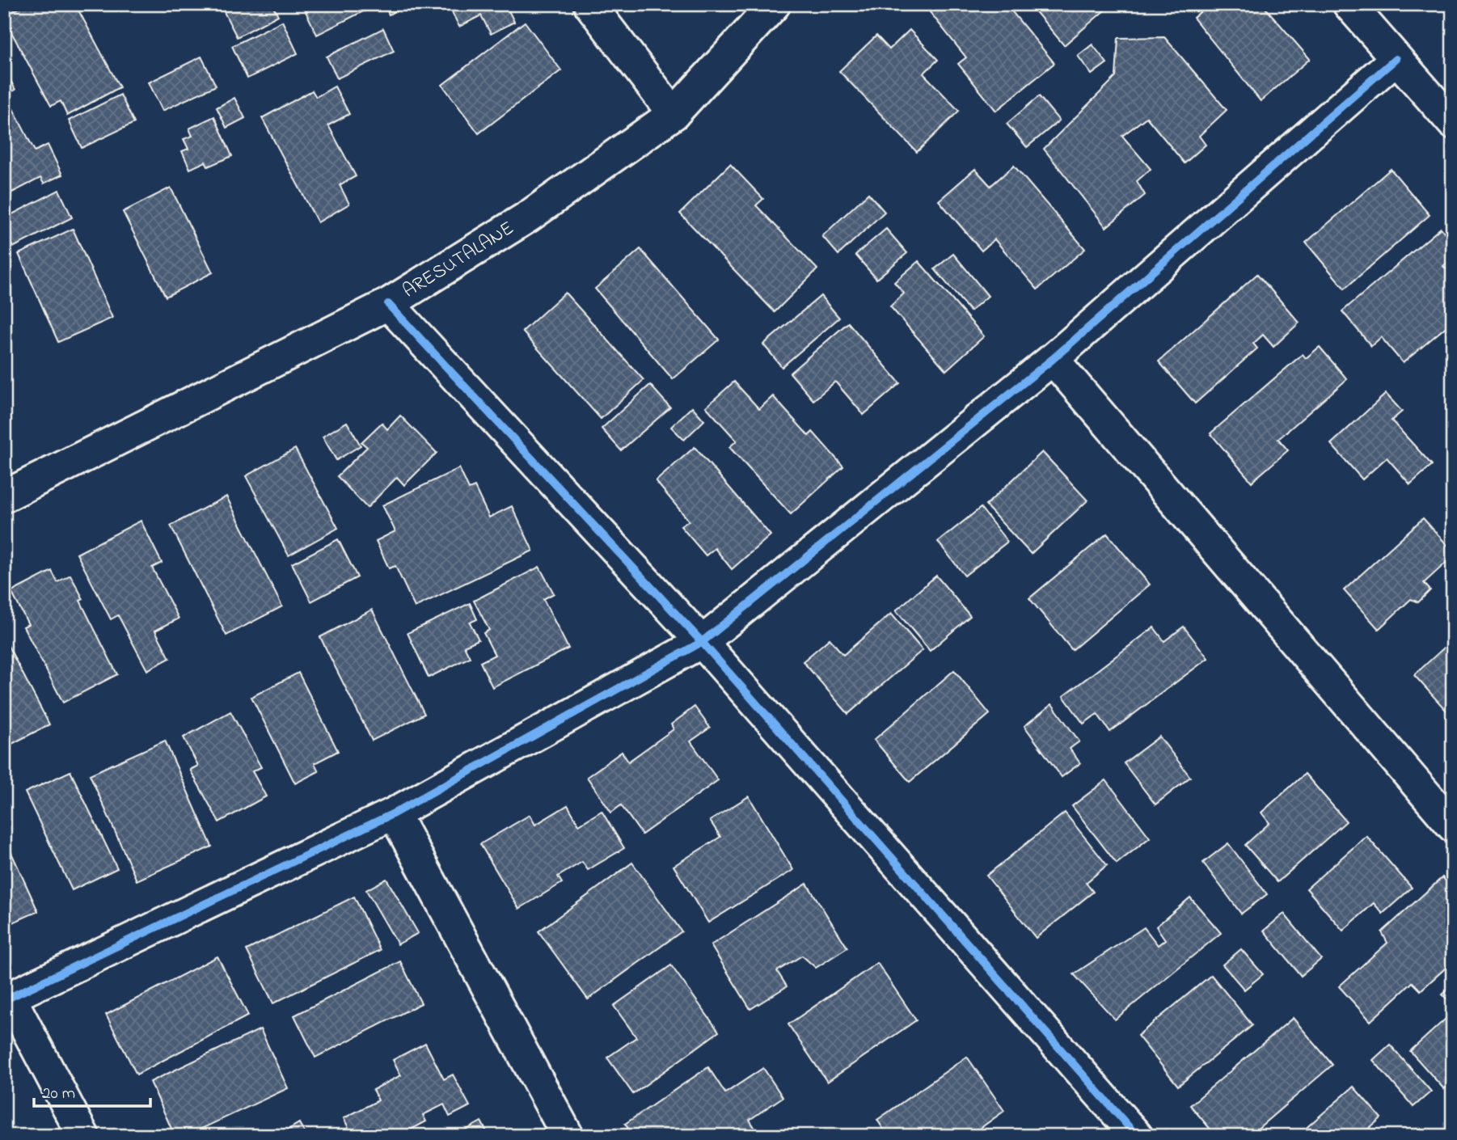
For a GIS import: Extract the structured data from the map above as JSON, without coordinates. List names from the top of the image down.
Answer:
{
  "streets": {
    "street": ["ARESUTALANE"]
  },
  "scale_bar": "20 m"
}
